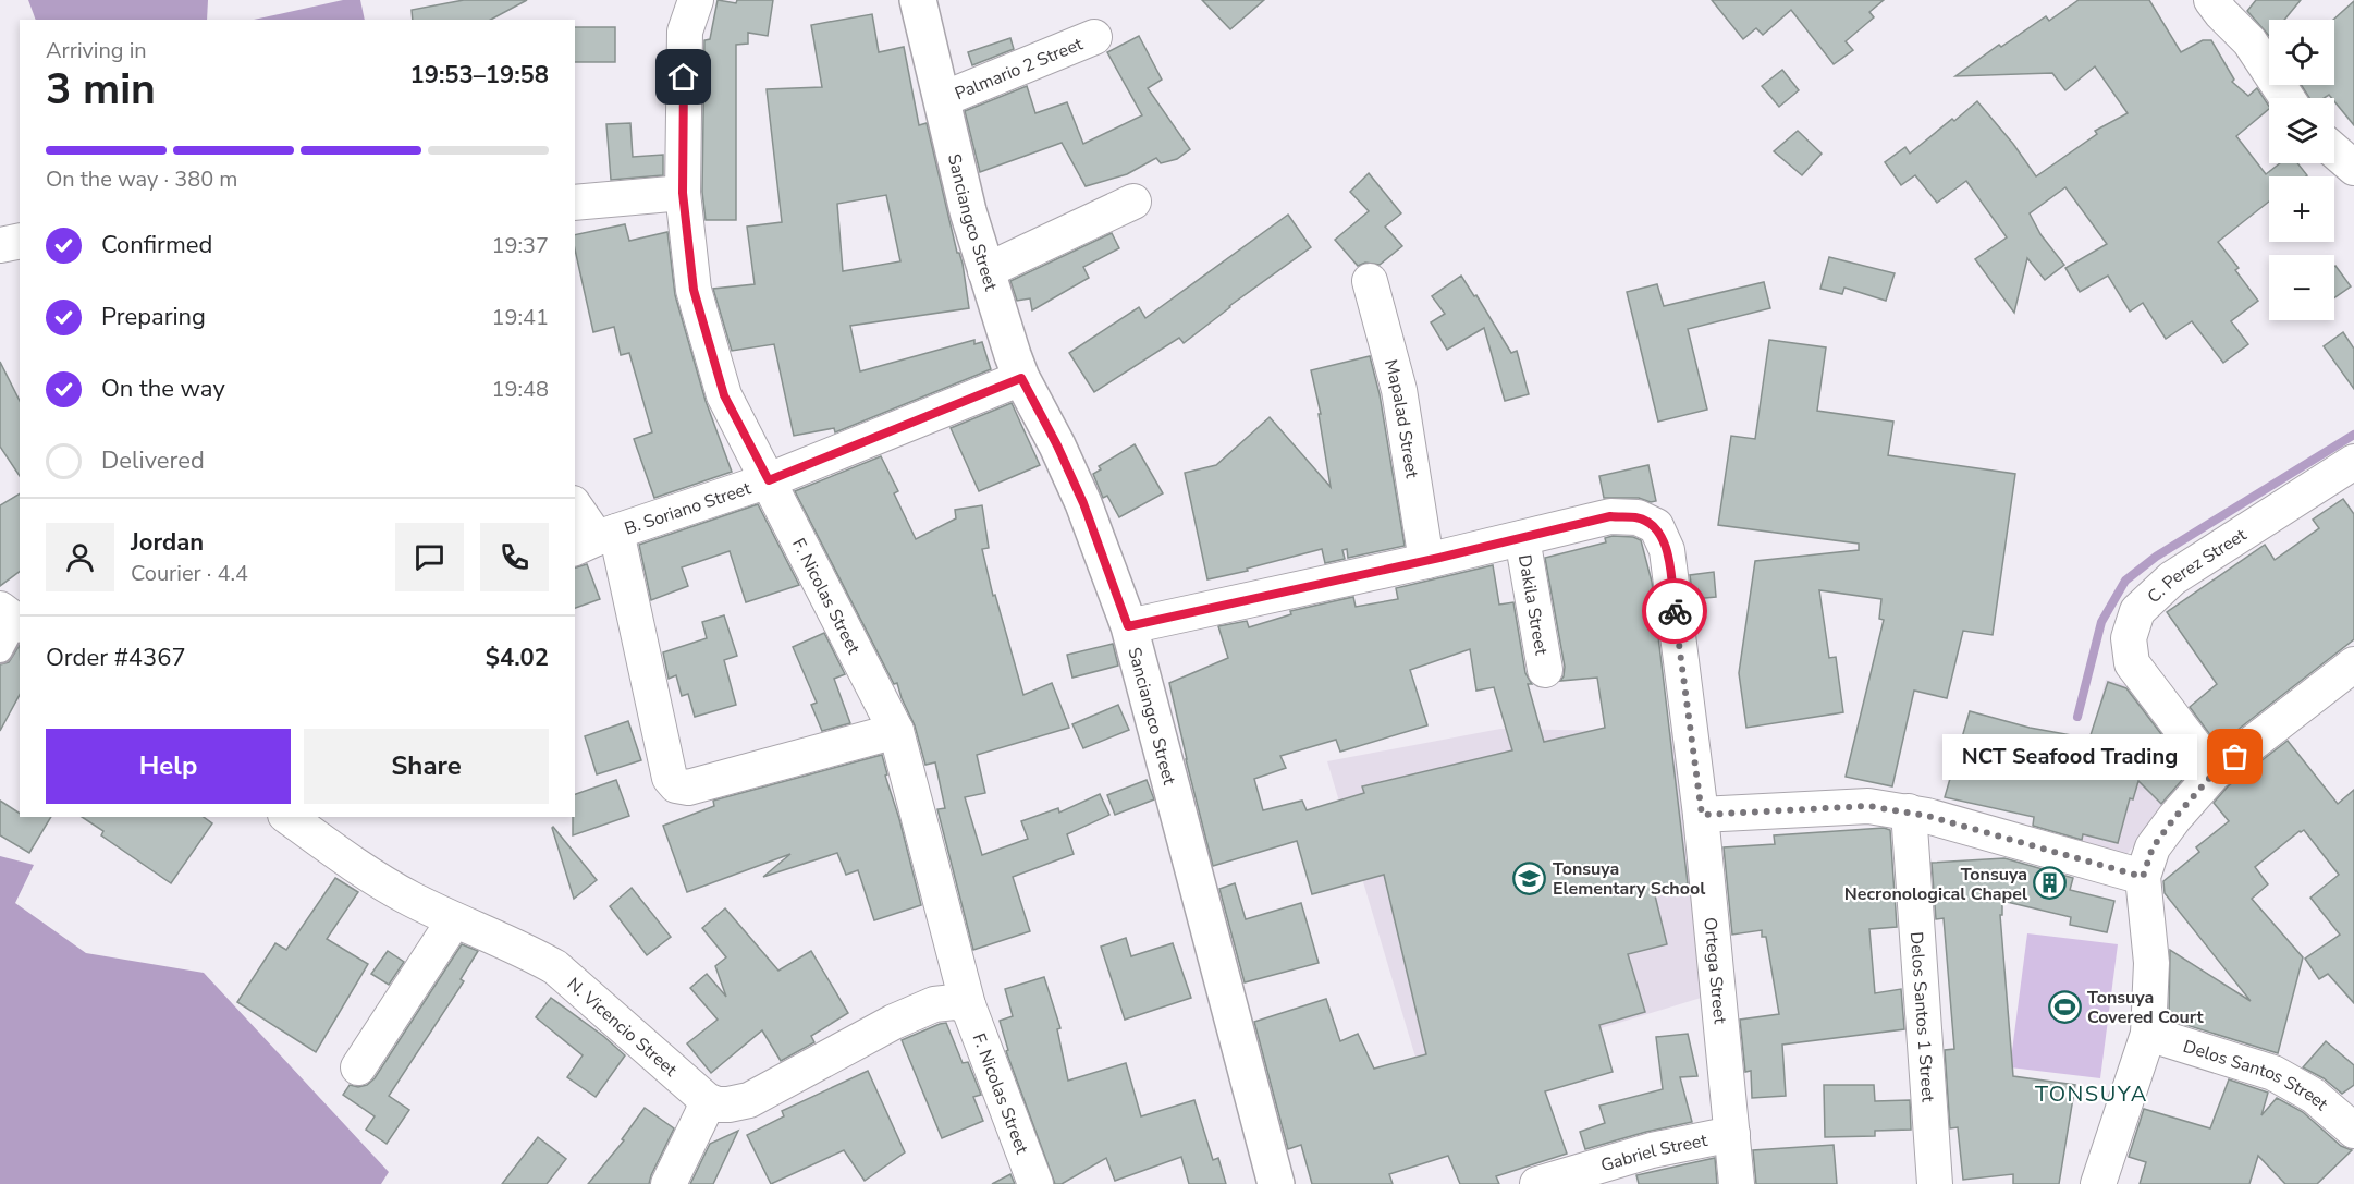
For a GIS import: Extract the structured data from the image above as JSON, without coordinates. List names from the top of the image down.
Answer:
{
  "streets": {
    "main road": ["Sanciangco Street"],
    "street": [
      "Palmario 2 Street",
      "Mapalad Street",
      "B. Soriano Street",
      "C. Perez Street",
      "F. Nicolas Street",
      "Dakila Street",
      "Ortega Street",
      "Delos Santos 1 Street",
      "N. Vicencio Street",
      "Delos Santos Street",
      "Gabriel Street"
    ]
  },
  "crossings": [
    ["Palmario 2 Street", "Sanciangco Street"],
    ["Sanciangco Street", "B. Soriano Street"],
    ["B. Soriano Street", "F. Nicolas Street"],
    ["Dakila Street", "Ortega Street"],
    ["Ortega Street", "Gabriel Street"]
  ],
  "districts": ["TONSUYA"],
  "places": {
    "other": ["NCT Seafood Trading"],
    "school or university": ["Tonsuya Elementary School"],
    "building": ["Tonsuya Necronological Chapel"],
    "sports": ["Tonsuya Covered Court"]
  },
  "page": {
    "map_buttons": ["+", "−"],
    "heading": ["3 min", "Arriving in", "19:53–19:58"],
    "panel": [
      "Jordan",
      "Courier · 4.4",
      "Order #4367",
      "$4.02"
    ],
    "bar": "On the way · 380 m",
    "list": [
      ["Confirmed", "19:37"],
      ["Preparing", "19:41"],
      ["On the way", "19:48"],
      "Delivered"
    ],
    "buttons": ["Help", "Share"],
    "bubble": "NCT Seafood Trading"
  }
}
